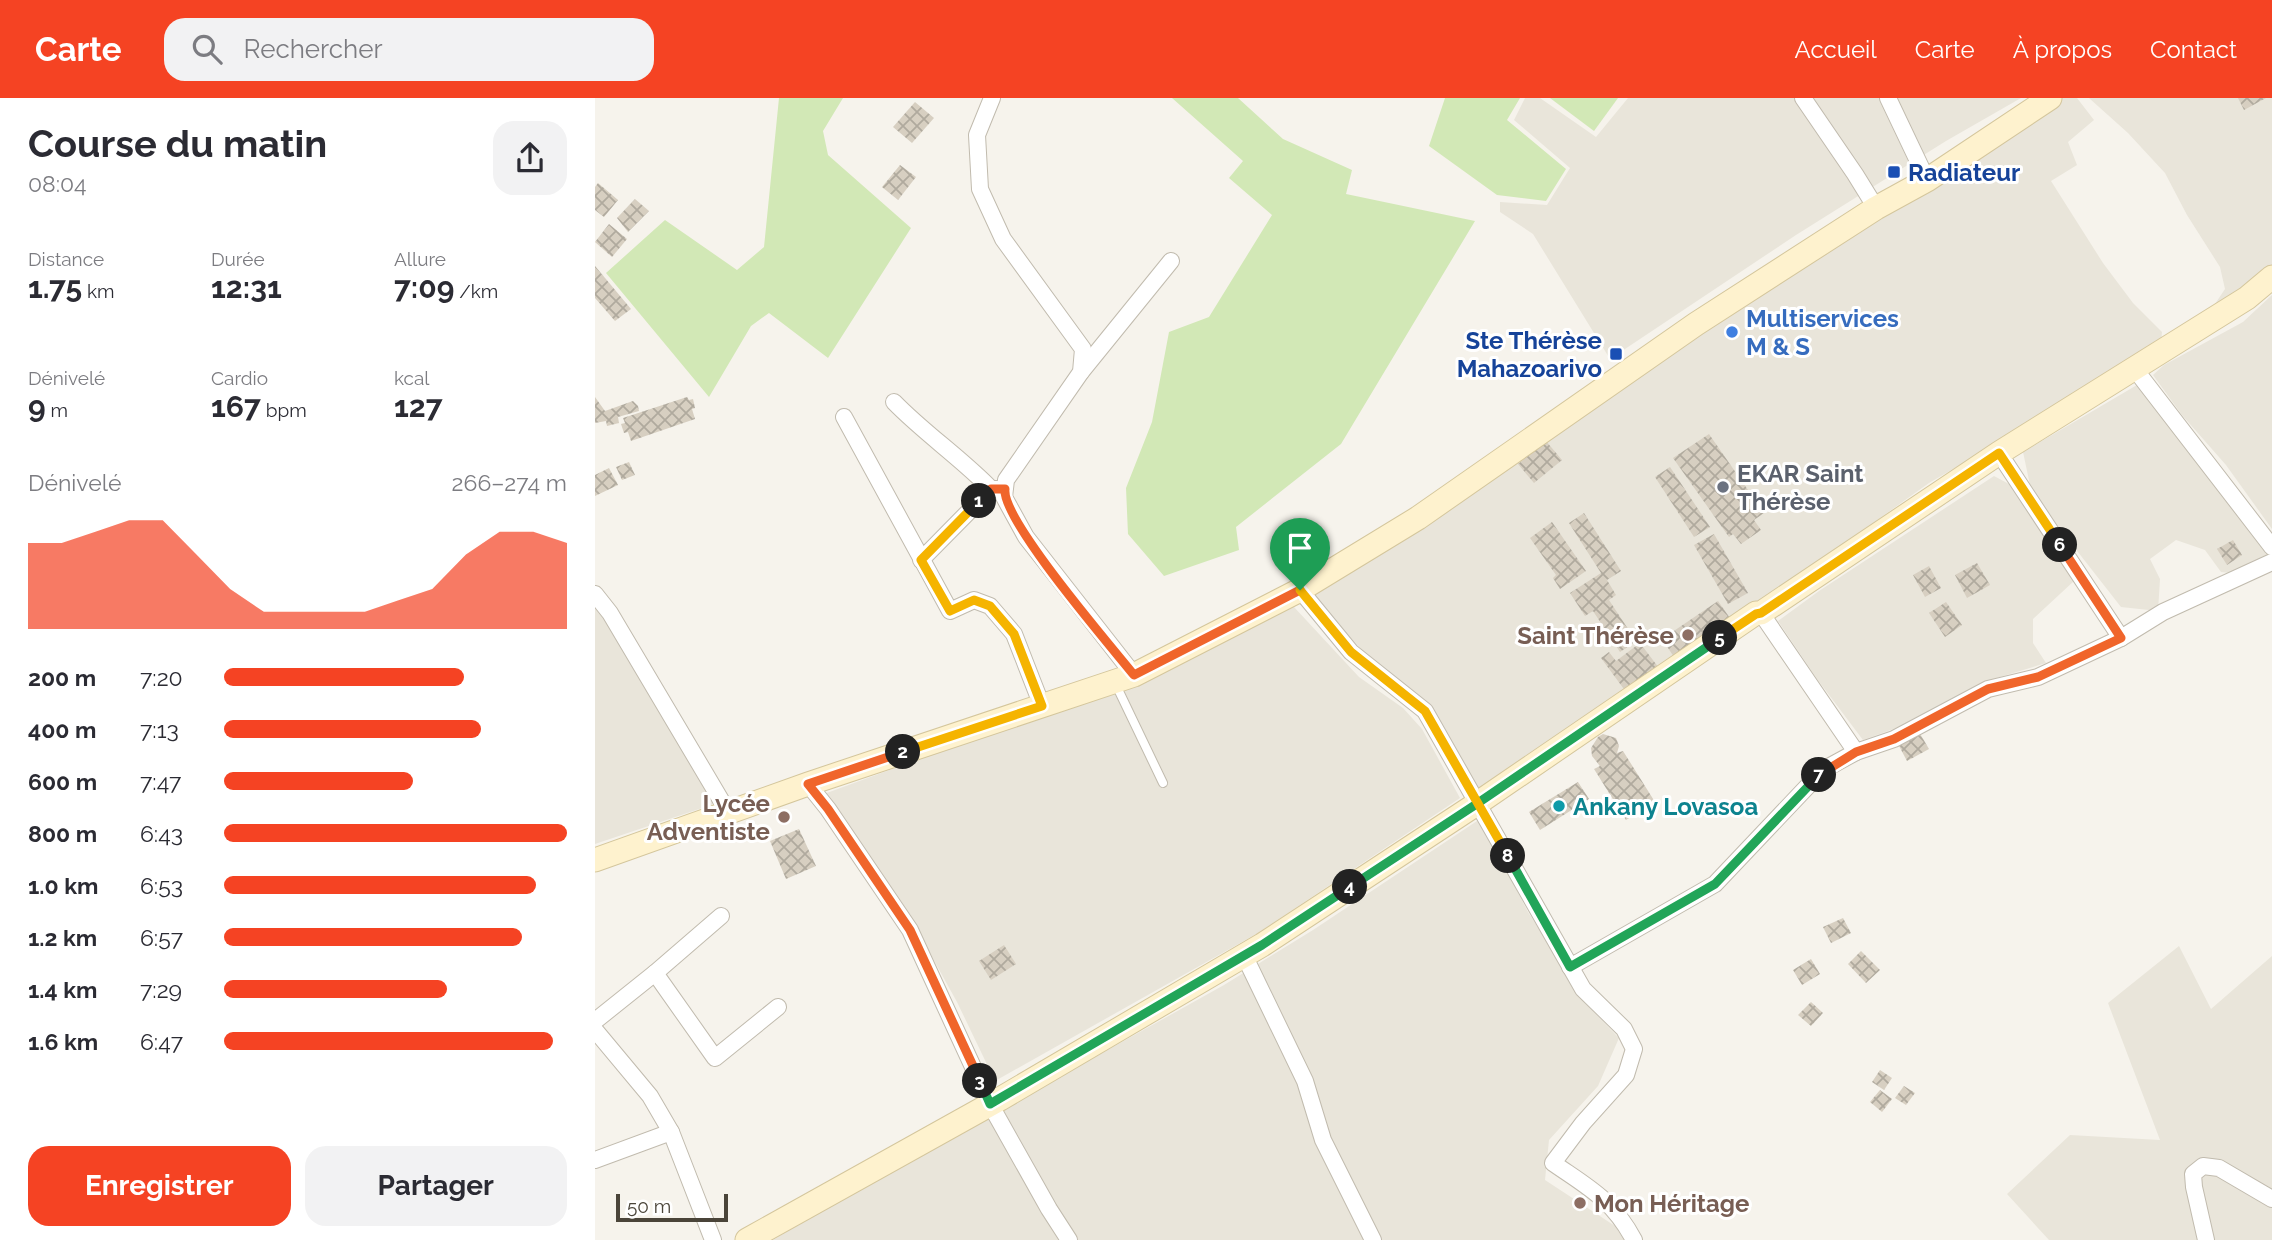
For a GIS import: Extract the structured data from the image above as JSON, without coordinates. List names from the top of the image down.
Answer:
{
  "places": {
    "transit": ["Radiateur", "Ste Thérèse Mahazoarivo"],
    "other": [
      "Multiservices M & S",
      "EKAR Saint Thérèse",
      "Saint Thérèse",
      "Ankany Lovasoa",
      "Lycée Adventiste",
      "Mon Héritage"
    ]
  },
  "scale_bar": "50 m",
  "page": {
    "header": "Carte",
    "search": "Rechercher",
    "nav": [
      "Accueil",
      "Carte",
      "À propos",
      "Contact"
    ],
    "heading": ["Course du matin", "08:04"],
    "stats": [
      ["Distance", "1.75 km"],
      ["Durée", "12:31"],
      ["Allure", "7:09 /km"],
      ["Dénivelé", "9 m"],
      ["Cardio", "167 bpm"],
      ["kcal", "127"]
    ],
    "chart": ["Dénivelé", "266–274 m"],
    "pins": [
      "1",
      "6",
      "5",
      "2",
      "7",
      "8",
      "4",
      "3"
    ],
    "list": [
      {
        "name": "200 m",
        "note": "7:20"
      },
      {
        "name": "400 m",
        "note": "7:13"
      },
      {
        "name": "600 m",
        "note": "7:47"
      },
      {
        "name": "800 m",
        "note": "6:43"
      },
      {
        "name": "1.0 km",
        "note": "6:53"
      },
      {
        "name": "1.2 km",
        "note": "6:57"
      },
      {
        "name": "1.4 km",
        "note": "7:29"
      },
      {
        "name": "1.6 km",
        "note": "6:47"
      }
    ],
    "buttons": ["Enregistrer", "Partager"],
    "scale": "50 m"
  }
}
